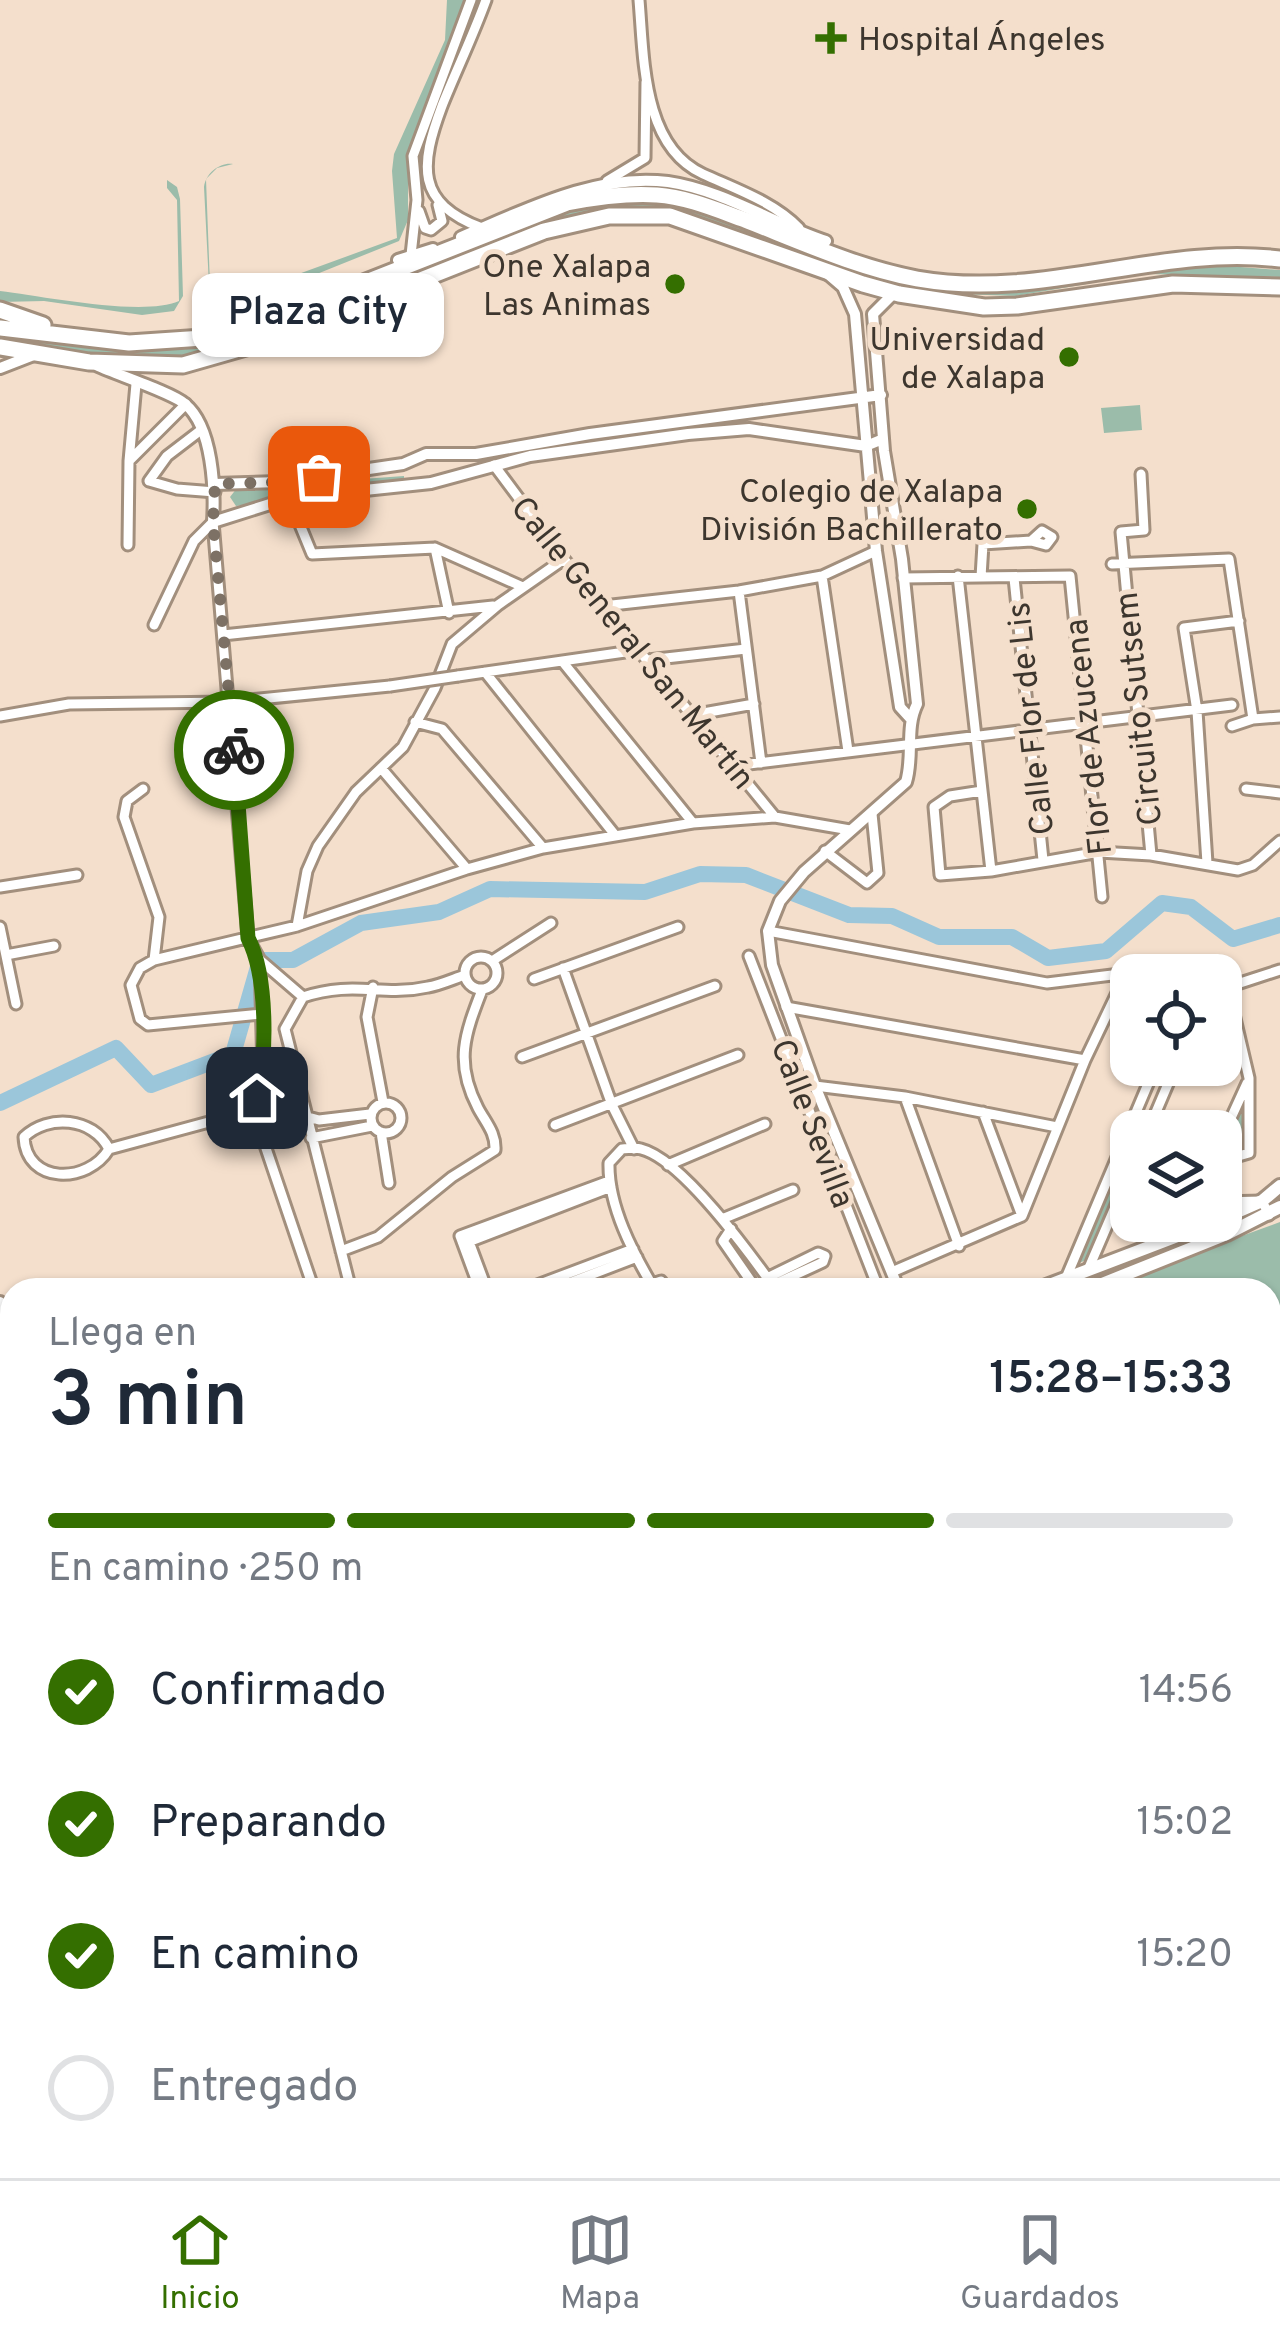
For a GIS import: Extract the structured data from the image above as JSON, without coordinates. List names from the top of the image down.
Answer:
{
  "streets": {
    "street": [
      "Calle General San Martín",
      "Circuito Sutsem",
      "Calle Flor de Lis",
      "Flor de Azucena",
      "Calle Sevilla"
    ]
  },
  "crossings": [
    ["Calle Flor de Lis", "Flor de Azucena"]
  ],
  "places": {
    "health": ["Hospital Ángeles"],
    "other": [
      "One Xalapa Las Animas",
      "Universidad de Xalapa",
      "Plaza City",
      "Colegio de Xalapa División Bachillerato"
    ]
  },
  "page": {
    "bubble": "Plaza City",
    "heading": ["3 min", "Llega en", "15:28–15:33"],
    "bar": "En camino · 250 m",
    "list": [
      ["Confirmado", "14:56"],
      ["Preparando", "15:02"],
      ["En camino", "15:20"],
      "Entregado"
    ],
    "tabs": ["Inicio", "Mapa", "Guardados"]
  }
}
